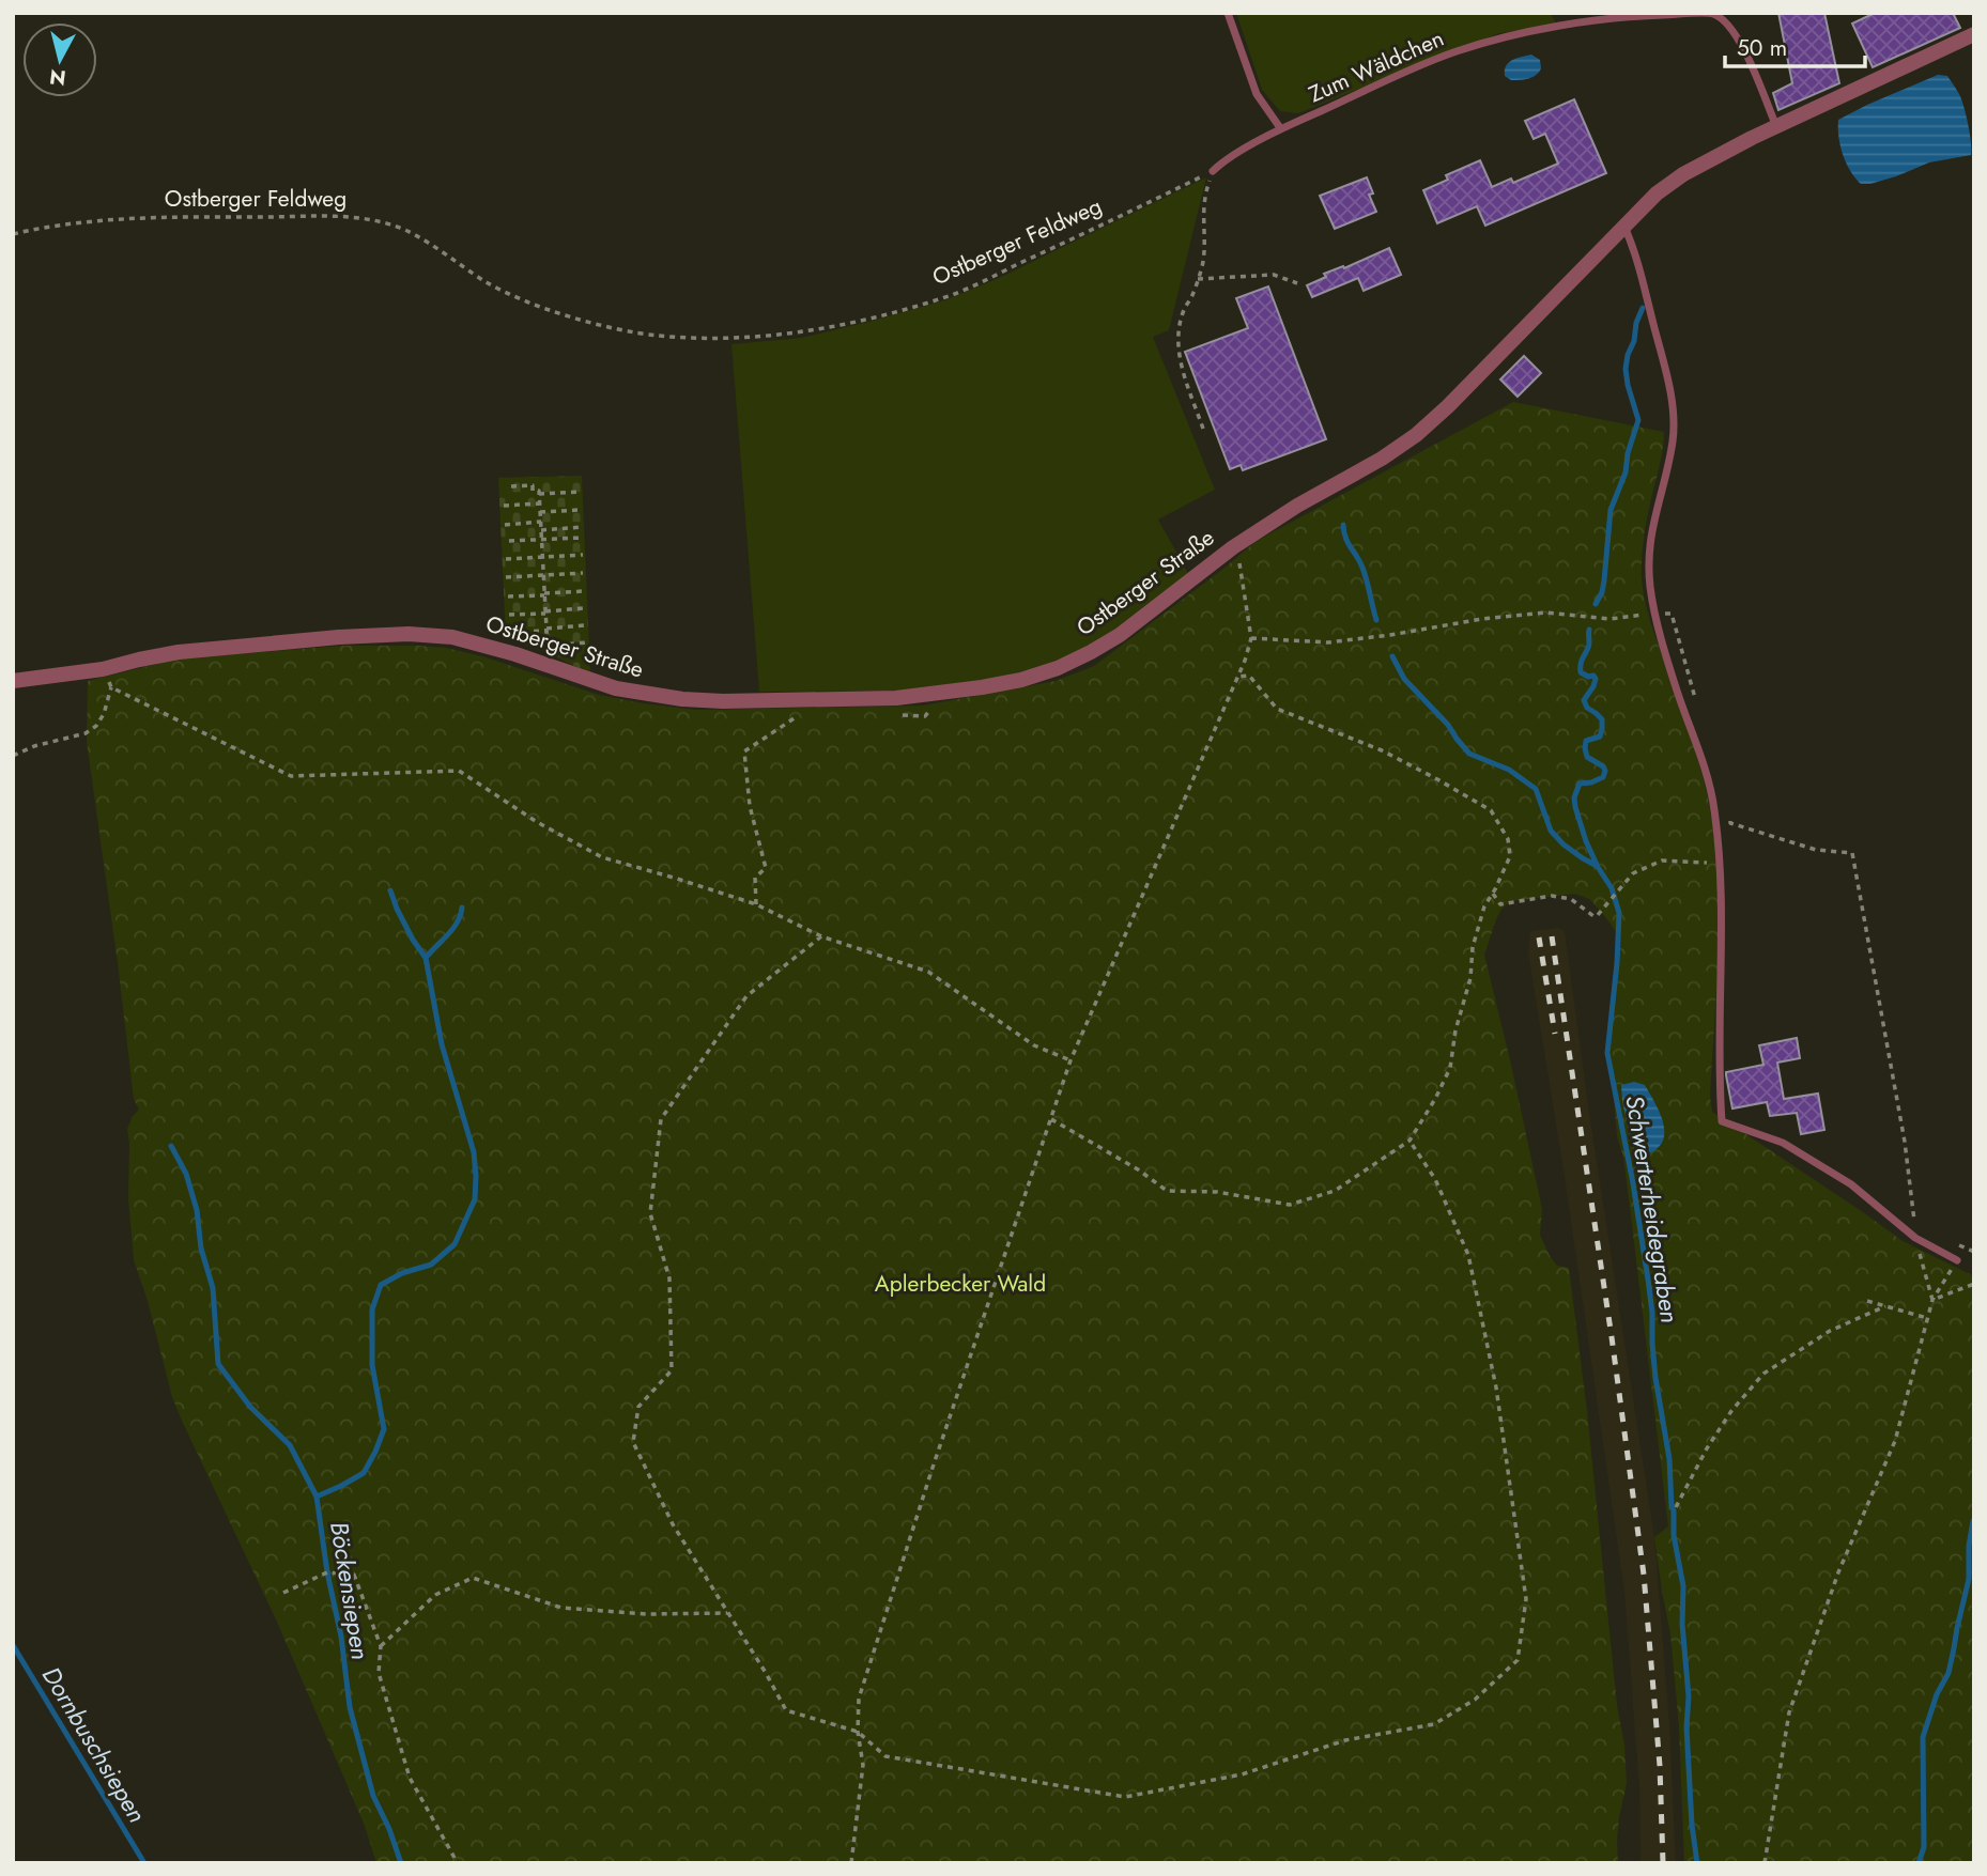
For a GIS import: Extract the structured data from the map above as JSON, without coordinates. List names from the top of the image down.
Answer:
{
  "streets": {
    "street": ["Ostberger Straße"],
    "lane": ["Zum Wäldchen"],
    "path": ["Ostberger Feldweg"]
  },
  "crossings": [
    ["Zum Wäldchen", "Ostberger Straße"]
  ],
  "water": ["Schwerterheidegraben", "Böckensiepen", "Dornbuschsiepen"],
  "parks": ["Aplerbecker Wald"],
  "scale_bar": "50 m",
  "north": "bottom"
}
